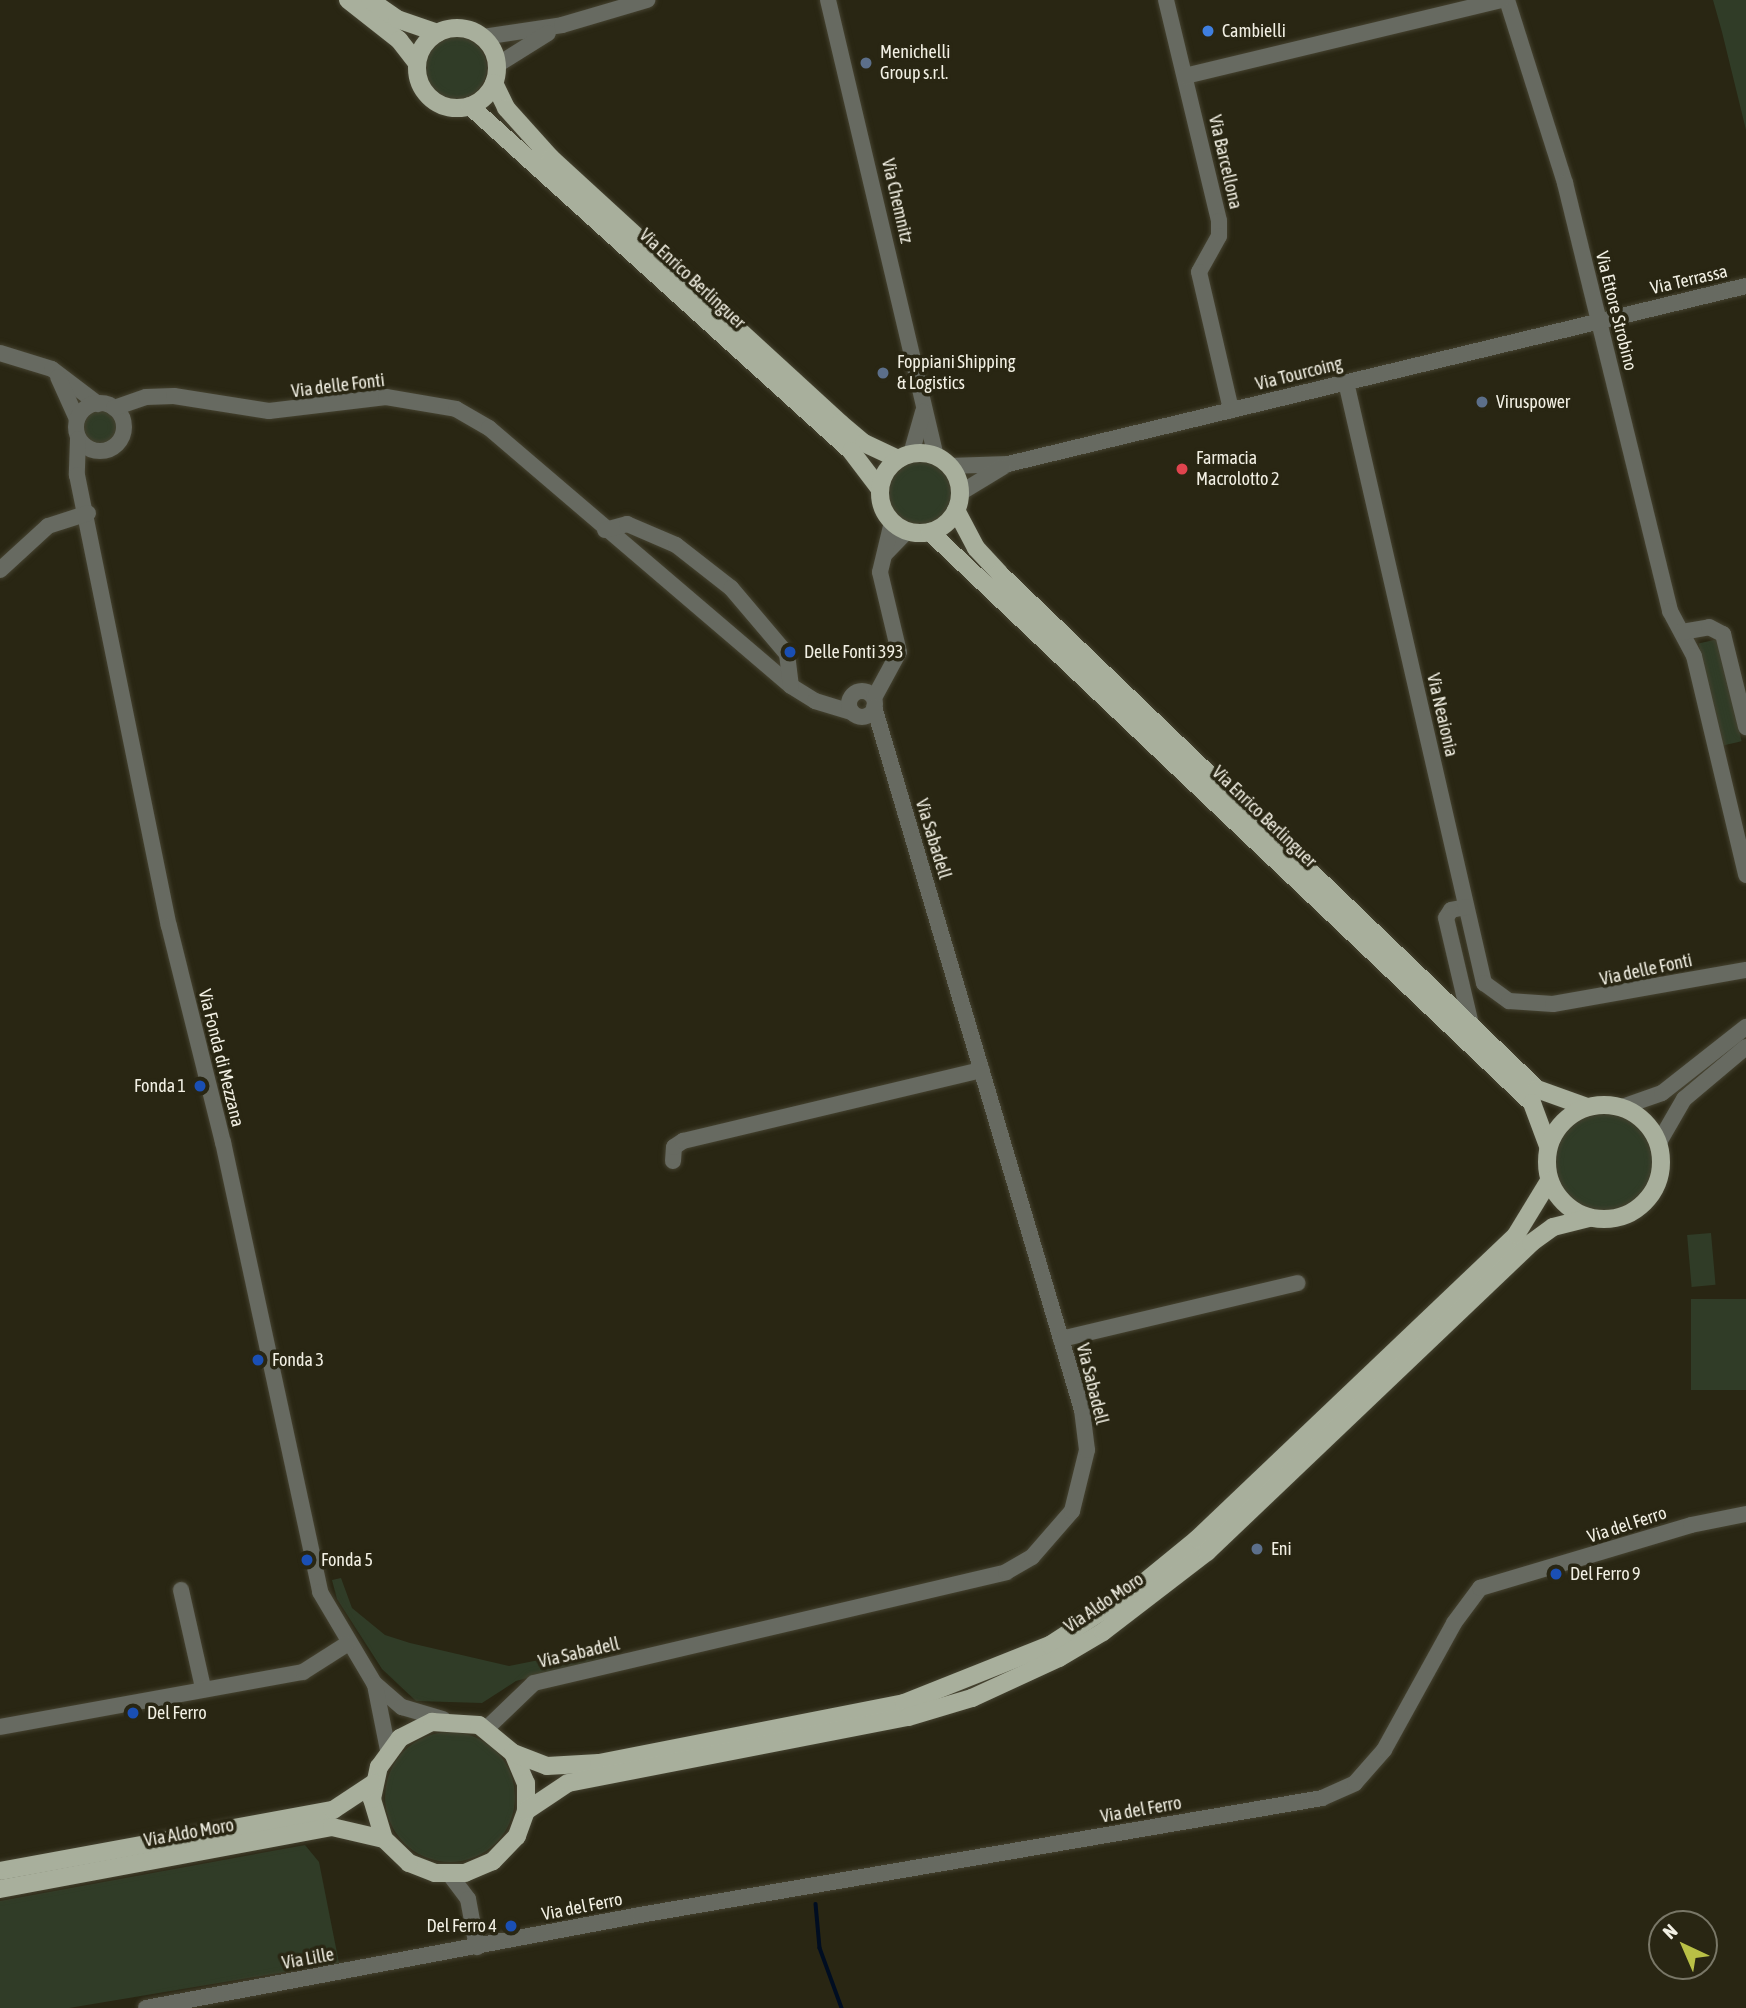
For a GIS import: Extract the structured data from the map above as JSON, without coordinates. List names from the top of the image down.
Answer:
{
  "streets": {
    "main road": ["Via Enrico Berlinguer", "Via Aldo Moro"],
    "street": [
      "Via Barcellona",
      "Via Chemnitz",
      "Via Terrassa",
      "Via Ettore Strobino",
      "Via Tourcoing",
      "Via delle Fonti",
      "Via Neaionia",
      "Via Sabadell",
      "Via Fonda di Mezzana",
      "Via del Ferro",
      "Via Lille"
    ]
  },
  "crossings": [
    ["Via Barcellona", "Via Tourcoing"],
    ["Via Chemnitz", "Via Enrico Berlinguer"],
    ["Via Chemnitz", "Via Tourcoing"],
    ["Via Enrico Berlinguer", "Via Tourcoing"],
    ["Via Enrico Berlinguer", "Via Aldo Moro"],
    ["Via Terrassa", "Via Ettore Strobino"],
    ["Via Terrassa", "Via Tourcoing"],
    ["Via Ettore Strobino", "Via Tourcoing"],
    ["Via Tourcoing", "Via Neaionia"],
    ["Via delle Fonti", "Via Neaionia"],
    ["Via delle Fonti", "Via Sabadell"],
    ["Via delle Fonti", "Via Fonda di Mezzana"],
    ["Via Sabadell", "Via Aldo Moro"],
    ["Via del Ferro", "Via Lille"]
  ],
  "places": [
    "Cambielli",
    "Menichelli Group s.r.l.",
    "Foppiani Shipping & Logistics",
    "Viruspower",
    "Farmacia Macrolotto 2",
    "Delle Fonti 393",
    "Fonda 1",
    "Fonda 3",
    "Eni",
    "Fonda 5",
    "Del Ferro 9",
    "Del Ferro",
    "Del Ferro 4"
  ],
  "north": "top left"
}
